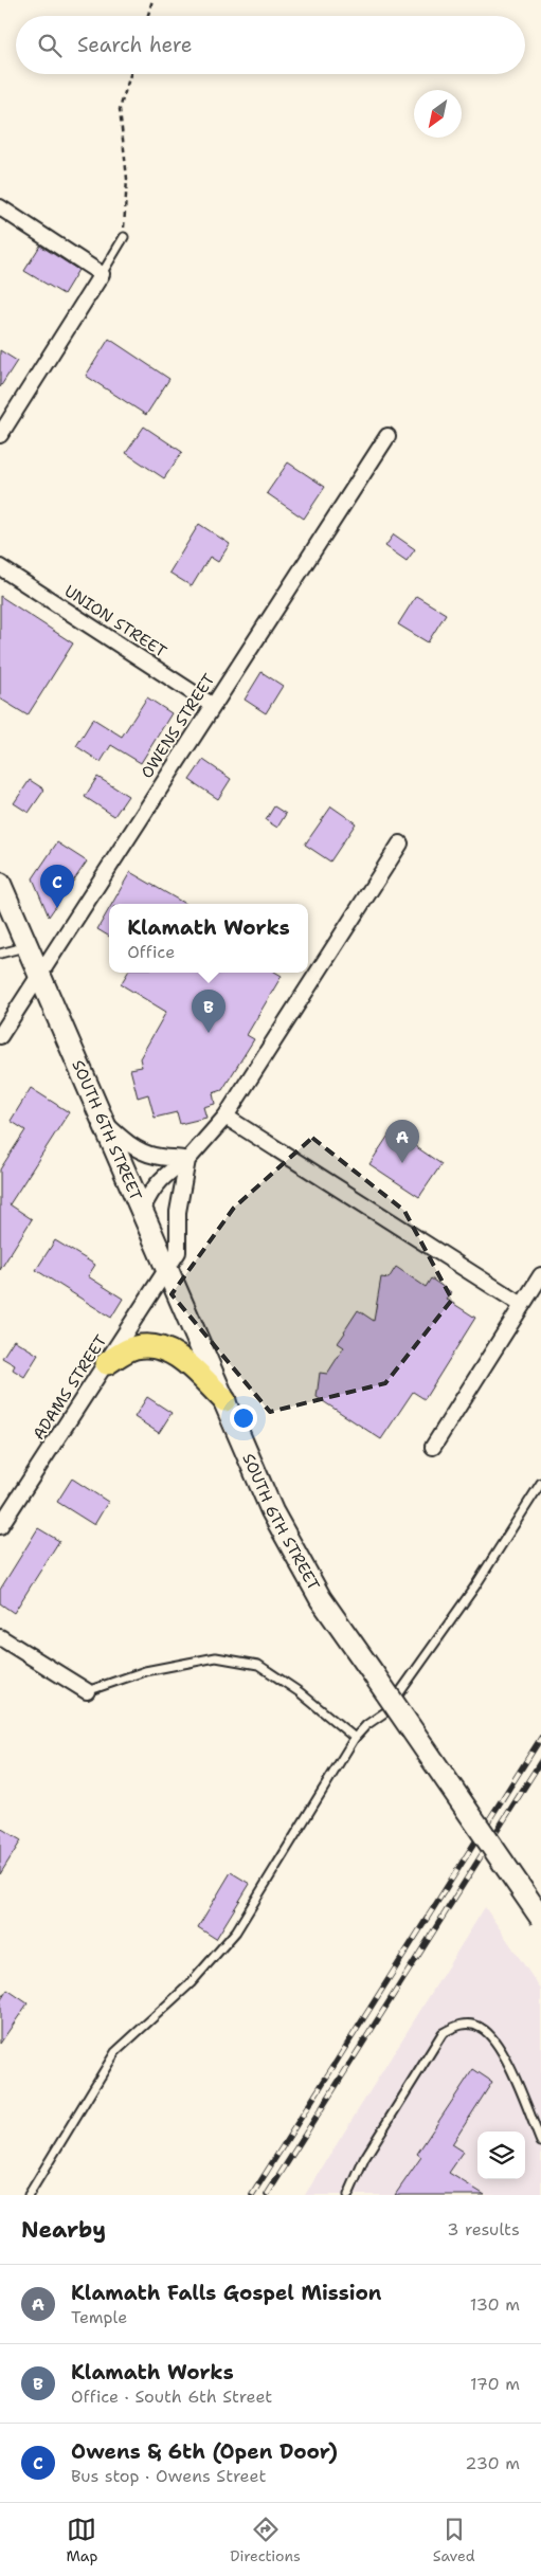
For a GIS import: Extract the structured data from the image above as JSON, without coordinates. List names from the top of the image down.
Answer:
{
  "streets": {
    "main road": ["SOUTH 6TH STREET"],
    "street": ["UNION STREET", "OWENS STREET", "ADAMS STREET"]
  },
  "crossings": [
    ["UNION STREET", "OWENS STREET"],
    ["OWENS STREET", "SOUTH 6TH STREET"],
    ["SOUTH 6TH STREET", "ADAMS STREET"]
  ],
  "north": "bottom left",
  "page": {
    "search": "Search here",
    "pins": ["C", "B", "A"],
    "popup": ["Klamath Works", "Office"],
    "heading": ["Nearby", "3 results"],
    "list": [
      {
        "mark": "A",
        "name": "Klamath Falls Gospel Mission",
        "note": "Temple",
        "value": "130 m"
      },
      {
        "mark": "B",
        "name": "Klamath Works",
        "note": "Office · South 6th Street",
        "value": "170 m"
      },
      {
        "mark": "C",
        "name": "Owens & 6th (Open Door)",
        "note": "Bus stop · Owens Street",
        "value": "230 m"
      }
    ],
    "nav": ["Map", "Directions", "Saved"]
  }
}
